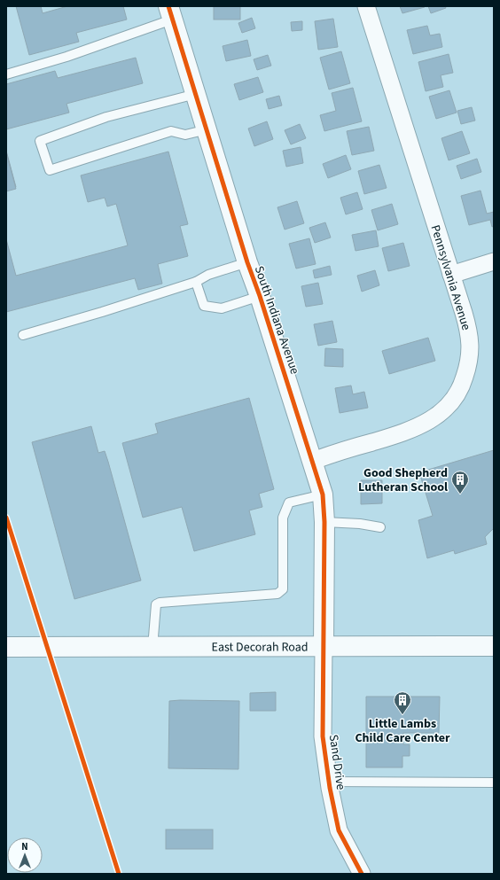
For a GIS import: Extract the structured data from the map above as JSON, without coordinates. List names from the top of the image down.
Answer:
{
  "streets": {
    "street": [
      "Pennsylvania Avenue",
      "South Indiana Avenue",
      "East Decorah Road",
      "Sand Drive"
    ]
  },
  "crossings": [
    ["Pennsylvania Avenue", "South Indiana Avenue"],
    ["South Indiana Avenue", "East Decorah Road"],
    ["South Indiana Avenue", "Sand Drive"],
    ["East Decorah Road", "Sand Drive"]
  ],
  "places": {
    "building": ["Good Shepherd Lutheran School", "Little Lambs Child Care Center"]
  },
  "north": "top"
}
